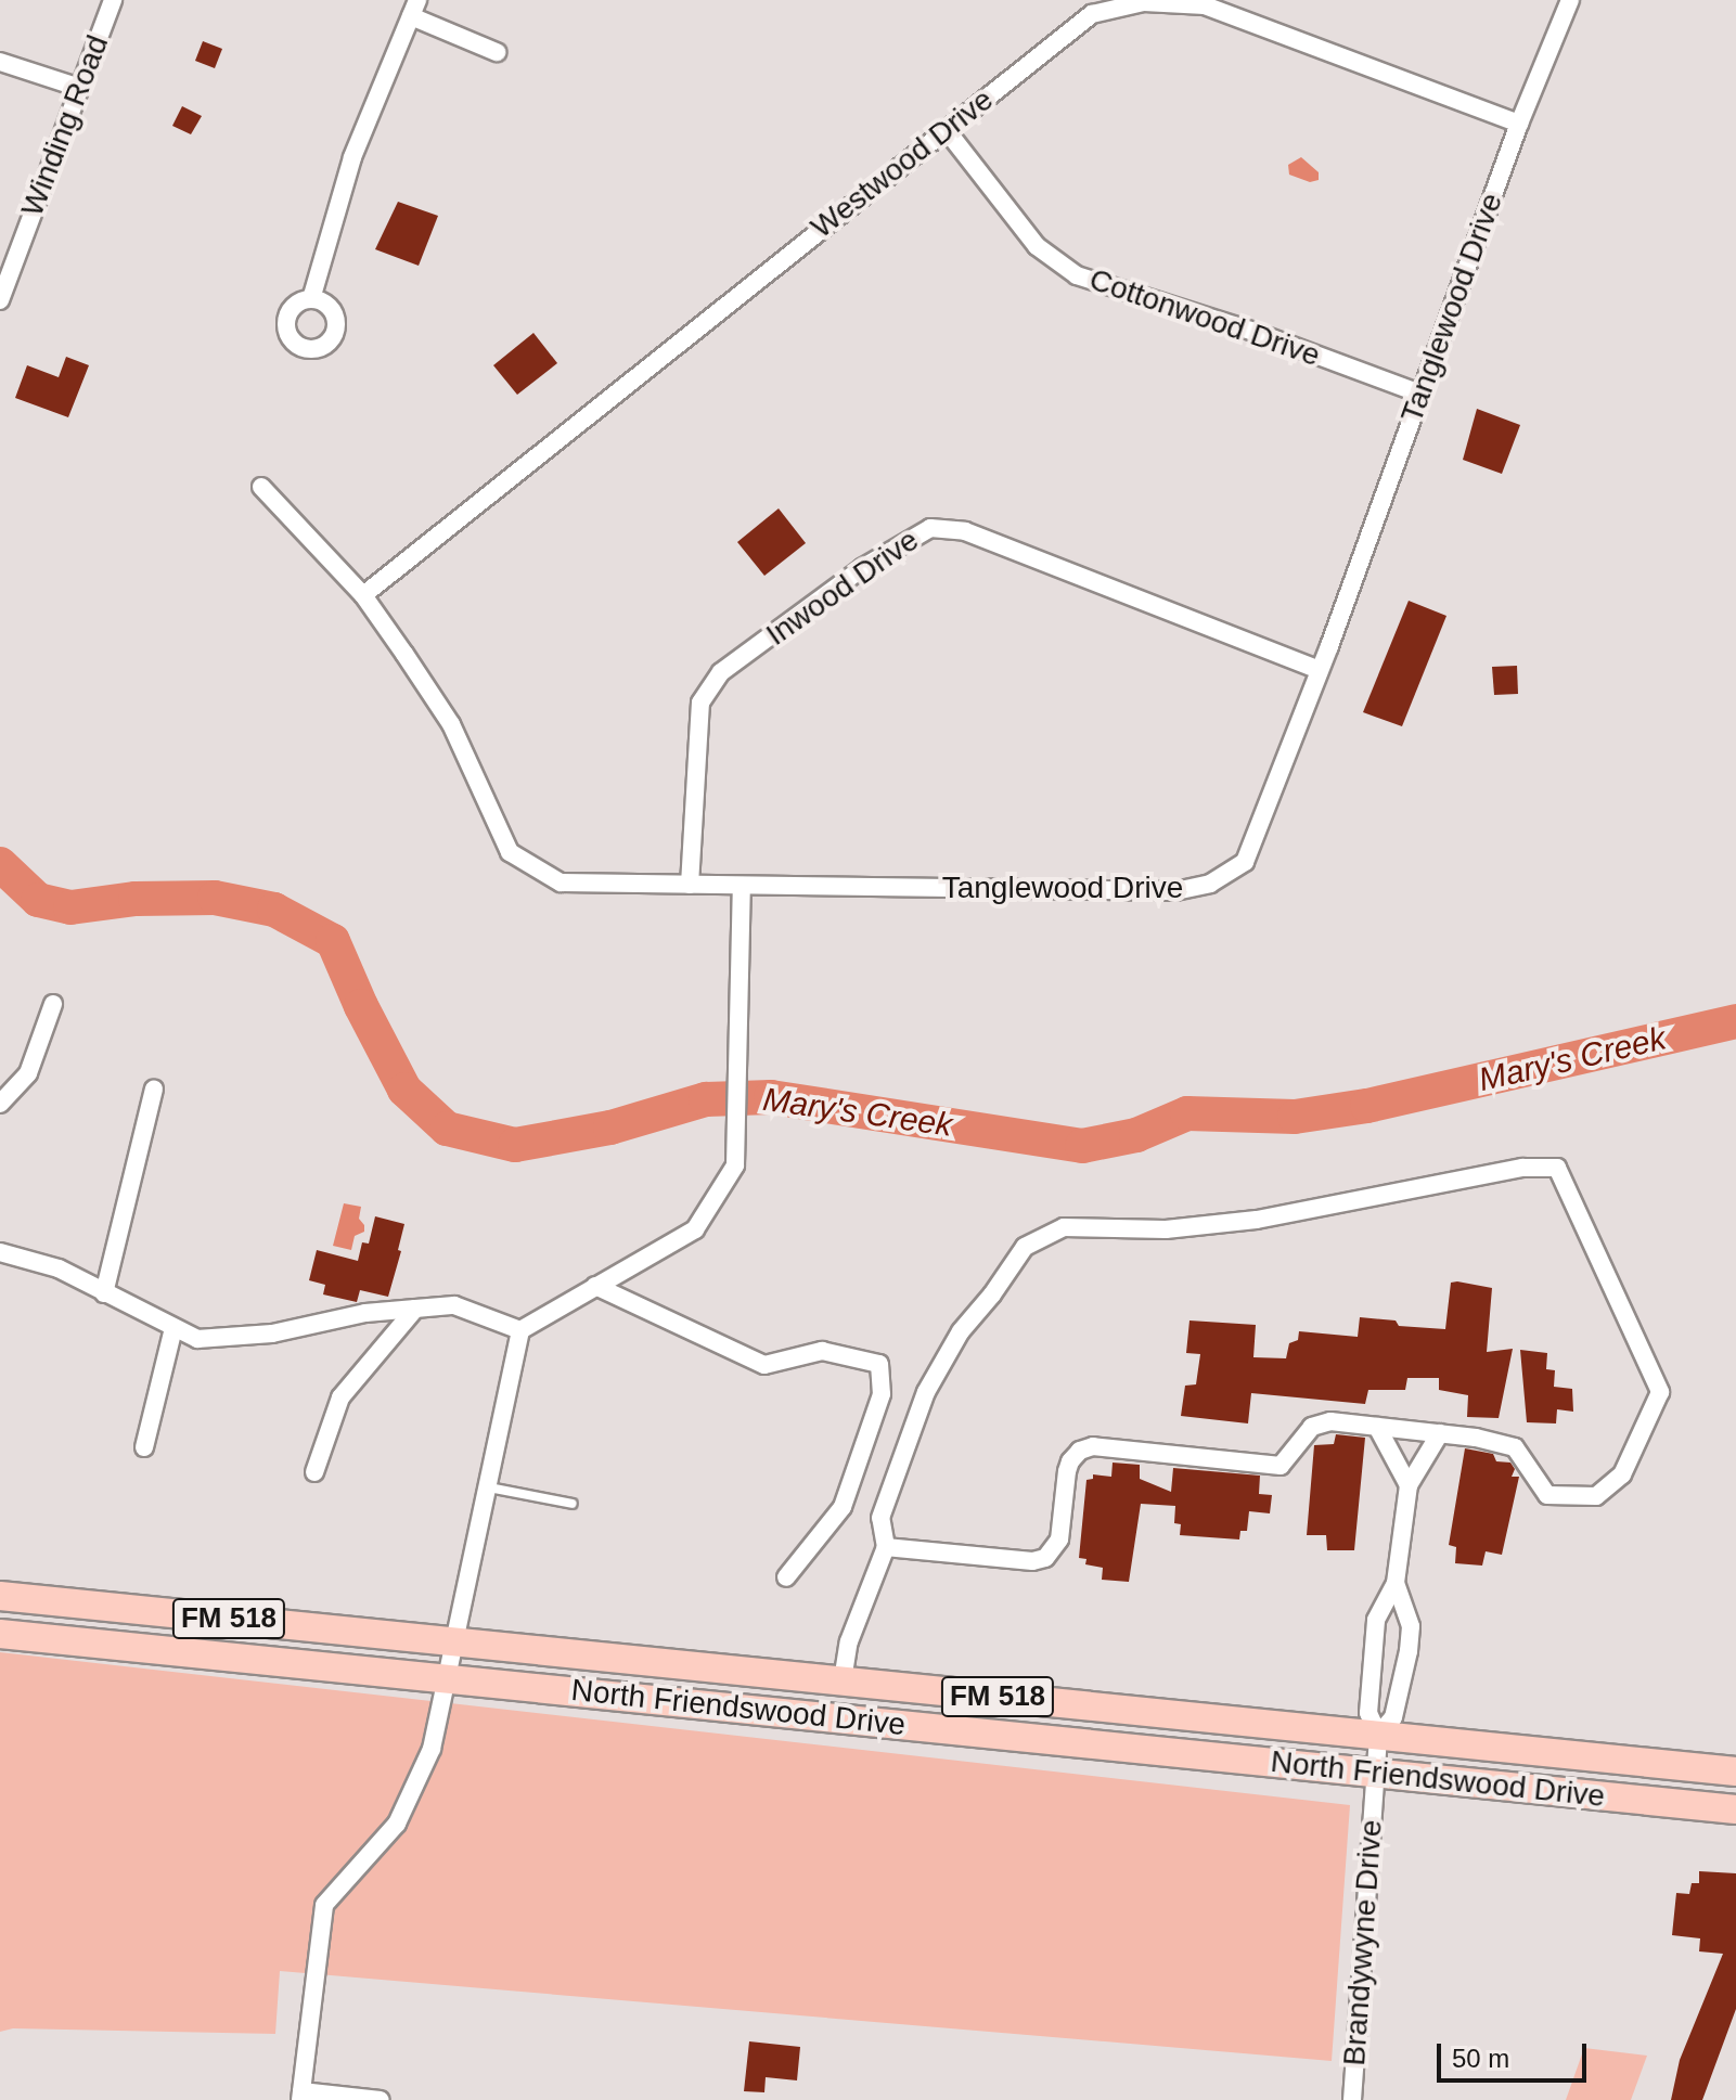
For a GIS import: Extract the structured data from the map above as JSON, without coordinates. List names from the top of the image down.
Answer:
{
  "streets": {
    "main road": ["FM 518", "North Friendswood Drive"],
    "street": [
      "Winding Road",
      "Westwood Drive",
      "Tanglewood Drive",
      "Cottonwood Drive",
      "Inwood Drive",
      "Brandywyne Drive"
    ]
  },
  "crossings": [
    ["Westwood Drive", "Tanglewood Drive"],
    ["Westwood Drive", "Cottonwood Drive"],
    ["Tanglewood Drive", "Cottonwood Drive"],
    ["Tanglewood Drive", "Inwood Drive"],
    ["North Friendswood Drive", "Brandywyne Drive"]
  ],
  "water": ["Mary's Creek"],
  "scale_bar": "50 m"
}
